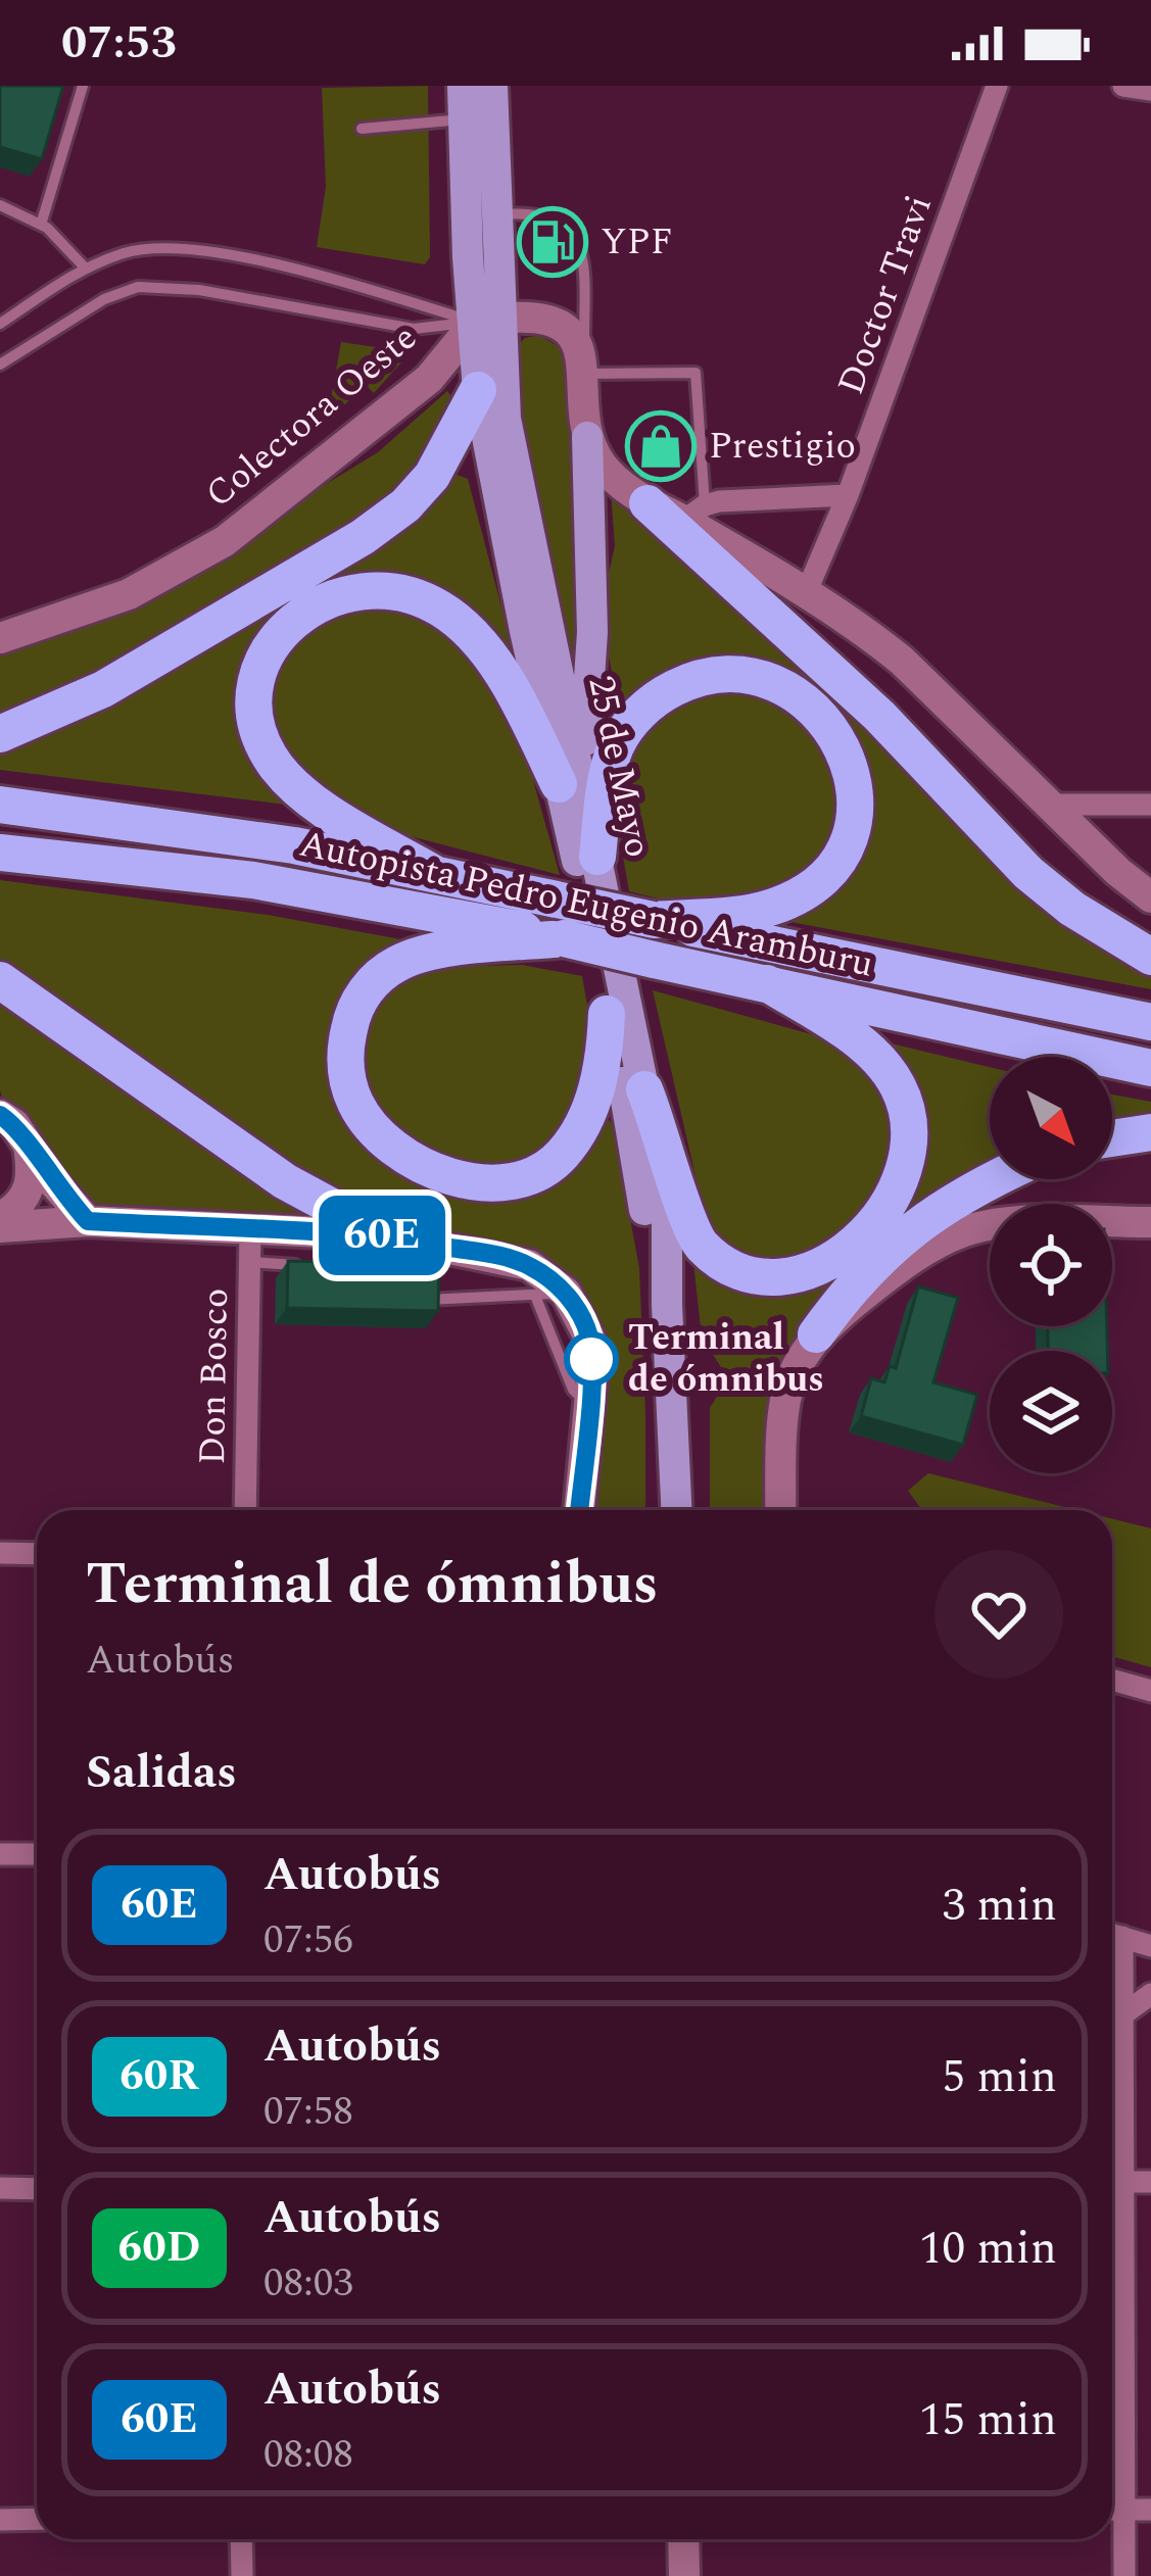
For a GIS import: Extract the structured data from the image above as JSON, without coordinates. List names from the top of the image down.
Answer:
{
  "streets": {
    "highway": ["Autopista Pedro Eugenio Aramburu"],
    "main road": ["25 de Mayo"],
    "street": ["Doctor Travi", "Colectora Oeste", "Don Bosco"]
  },
  "crossings": [
    ["Colectora Oeste", "25 de Mayo"]
  ],
  "places": {
    "fuel station": ["YPF"],
    "shop": ["Prestigio"],
    "other": ["Terminal de ómnibus"]
  },
  "lines": ["bus line 60E"],
  "north": "bottom right",
  "page": {
    "status": "07:53",
    "on_map": "60E",
    "heading": [
      ["Terminal de ómnibus", "Autobús"],
      "Salidas"
    ],
    "list": [
      {
        "mark": "60E",
        "name": "Autobús",
        "note": "07:56",
        "value": "3 min"
      },
      {
        "mark": "60R",
        "name": "Autobús",
        "note": "07:58",
        "value": "5 min"
      },
      {
        "mark": "60D",
        "name": "Autobús",
        "note": "08:03",
        "value": "10 min"
      },
      {
        "mark": "60E",
        "name": "Autobús",
        "note": "08:08",
        "value": "15 min"
      }
    ]
  }
}
